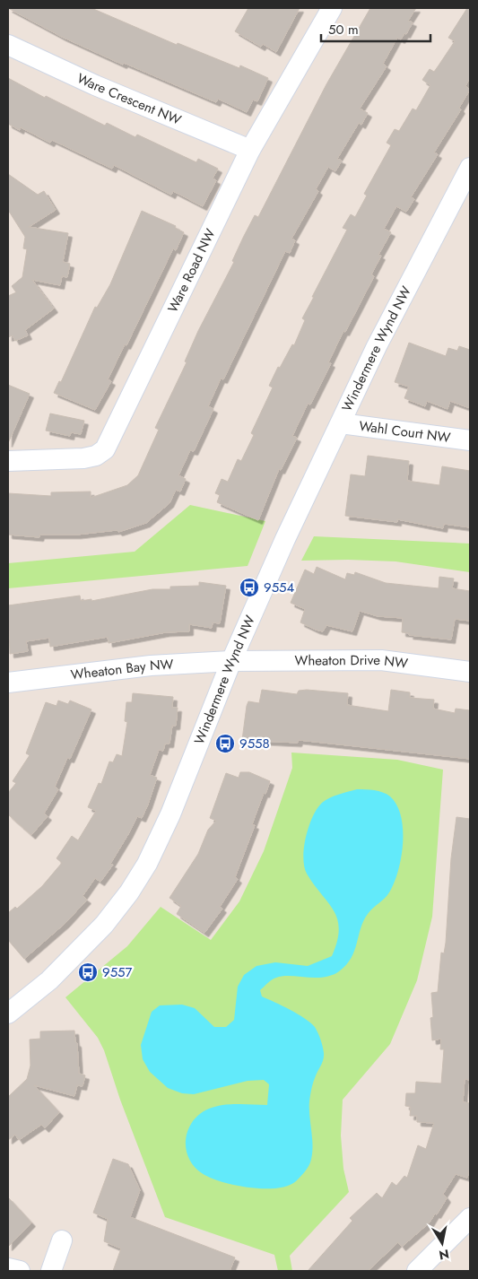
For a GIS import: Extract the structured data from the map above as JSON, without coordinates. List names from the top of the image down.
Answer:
{
  "streets": {
    "street": [
      "Ware Crescent NW",
      "Ware Road NW",
      "Windermere Wynd NW",
      "Wahl Court NW",
      "Wheaton Drive NW",
      "Wheaton Bay NW"
    ]
  },
  "crossings": [
    ["Ware Crescent NW", "Ware Road NW"],
    ["Windermere Wynd NW", "Wahl Court NW"],
    ["Windermere Wynd NW", "Wheaton Drive NW"],
    ["Windermere Wynd NW", "Wheaton Bay NW"],
    ["Wheaton Drive NW", "Wheaton Bay NW"]
  ],
  "places": {
    "bus stop": ["9554", "9558", "9557"]
  },
  "scale_bar": "50 m",
  "north": "bottom"
}
